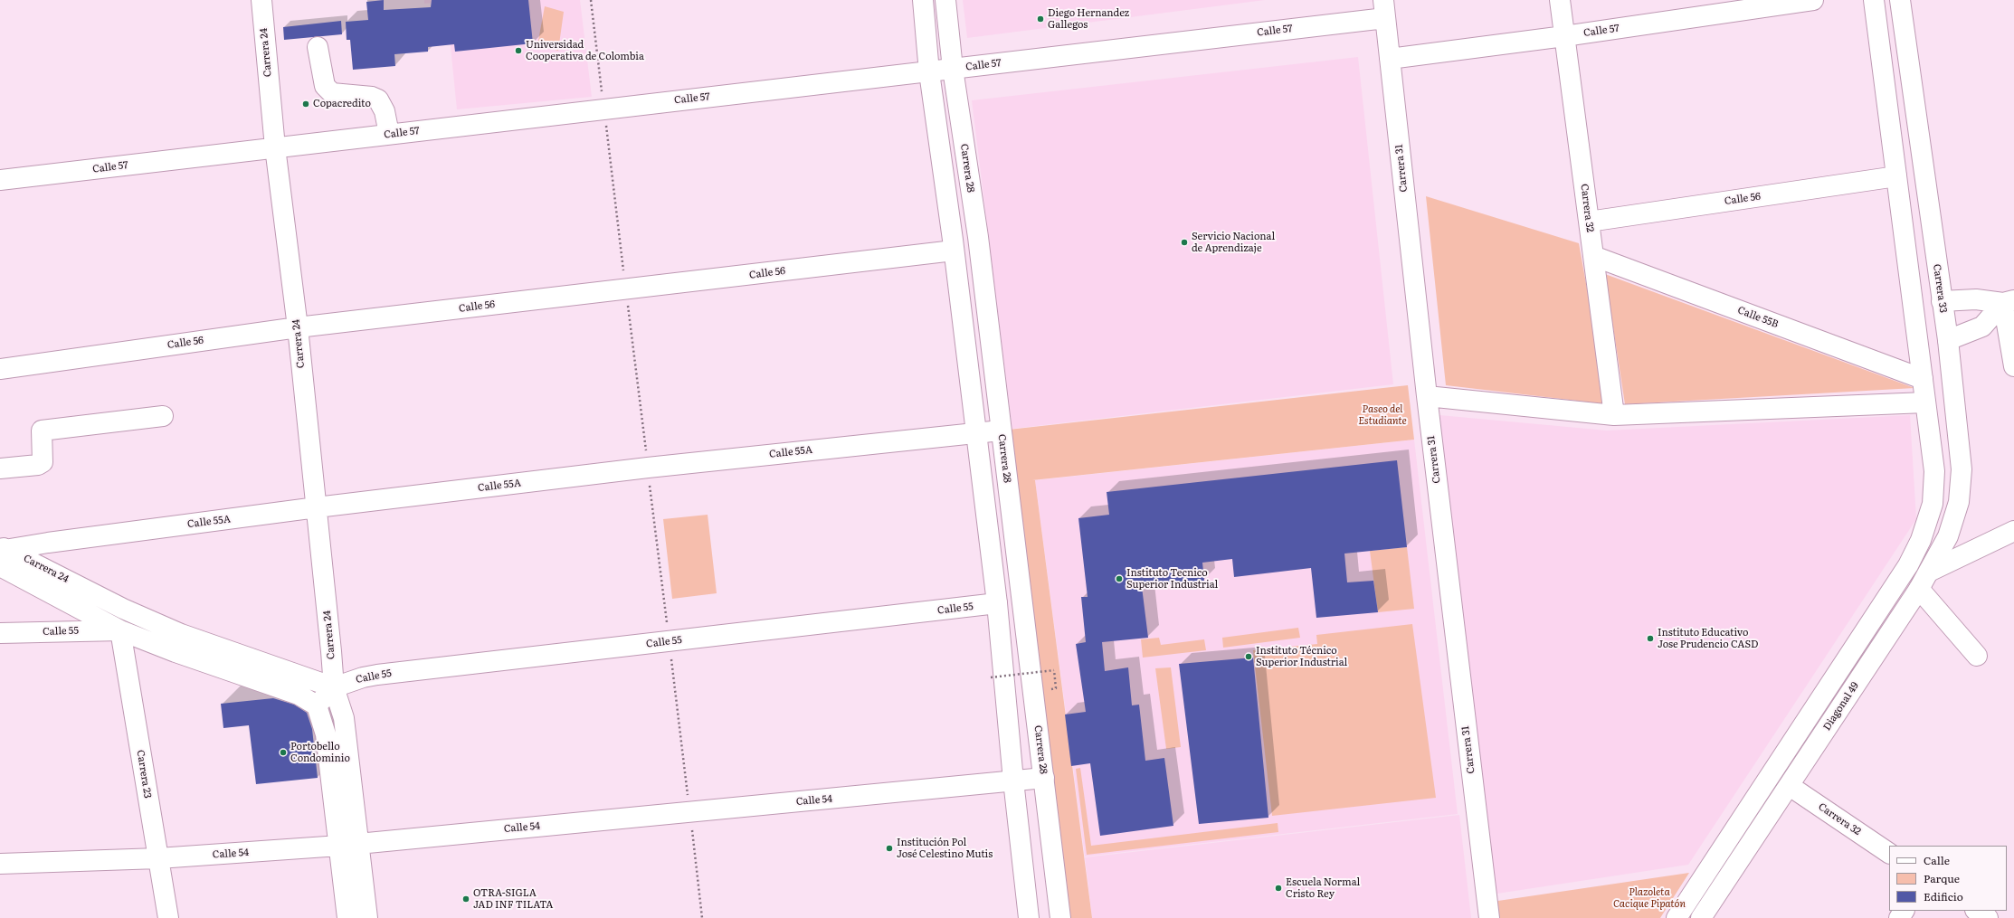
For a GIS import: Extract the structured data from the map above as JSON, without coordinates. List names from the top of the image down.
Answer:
{
  "streets": {
    "street": [
      "Calle 57",
      "Carrera 24",
      "Carrera 28",
      "Carrera 31",
      "Calle 56",
      "Carrera 32",
      "Carrera 33",
      "Calle 55B",
      "Calle 55A",
      "Calle 55",
      "Diagonal 49",
      "Carrera 23",
      "Calle 54"
    ]
  },
  "crossings": [
    ["Calle 57", "Carrera 24"],
    ["Calle 57", "Carrera 28"],
    ["Calle 57", "Carrera 31"],
    ["Calle 57", "Carrera 32"],
    ["Carrera 24", "Calle 56"],
    ["Carrera 24", "Calle 55A"],
    ["Carrera 24", "Calle 55"],
    ["Carrera 24", "Carrera 23"],
    ["Carrera 24", "Calle 54"],
    ["Carrera 28", "Calle 55A"],
    ["Carrera 28", "Calle 54"],
    ["Calle 56", "Carrera 32"],
    ["Carrera 32", "Calle 55B"],
    ["Carrera 32", "Diagonal 49"],
    ["Carrera 33", "Diagonal 49"],
    ["Calle 55", "Carrera 23"],
    ["Carrera 23", "Calle 54"]
  ],
  "parks": ["Paseo del Estudiante", "Plazoleta Cacique Pipatón"],
  "places": [
    "Diego Hernandez Gallegos",
    "Universidad Cooperativa de Colombia",
    "Copacredito",
    "Servicio Nacional de Aprendizaje",
    "Instituto Tecnico Superior Industrial",
    "Instituto Educativo Jose Prudencio CASD",
    "Instituto Técnico Superior Industrial",
    "Portobello Condominio",
    "Institución Pol José Celestino Mutis",
    "Escuela Normal Cristo Rey",
    "OTRA-SIGLA JAD INF TILATA"
  ],
  "legend": ["Calle", "Parque", "Edificio"]
}
